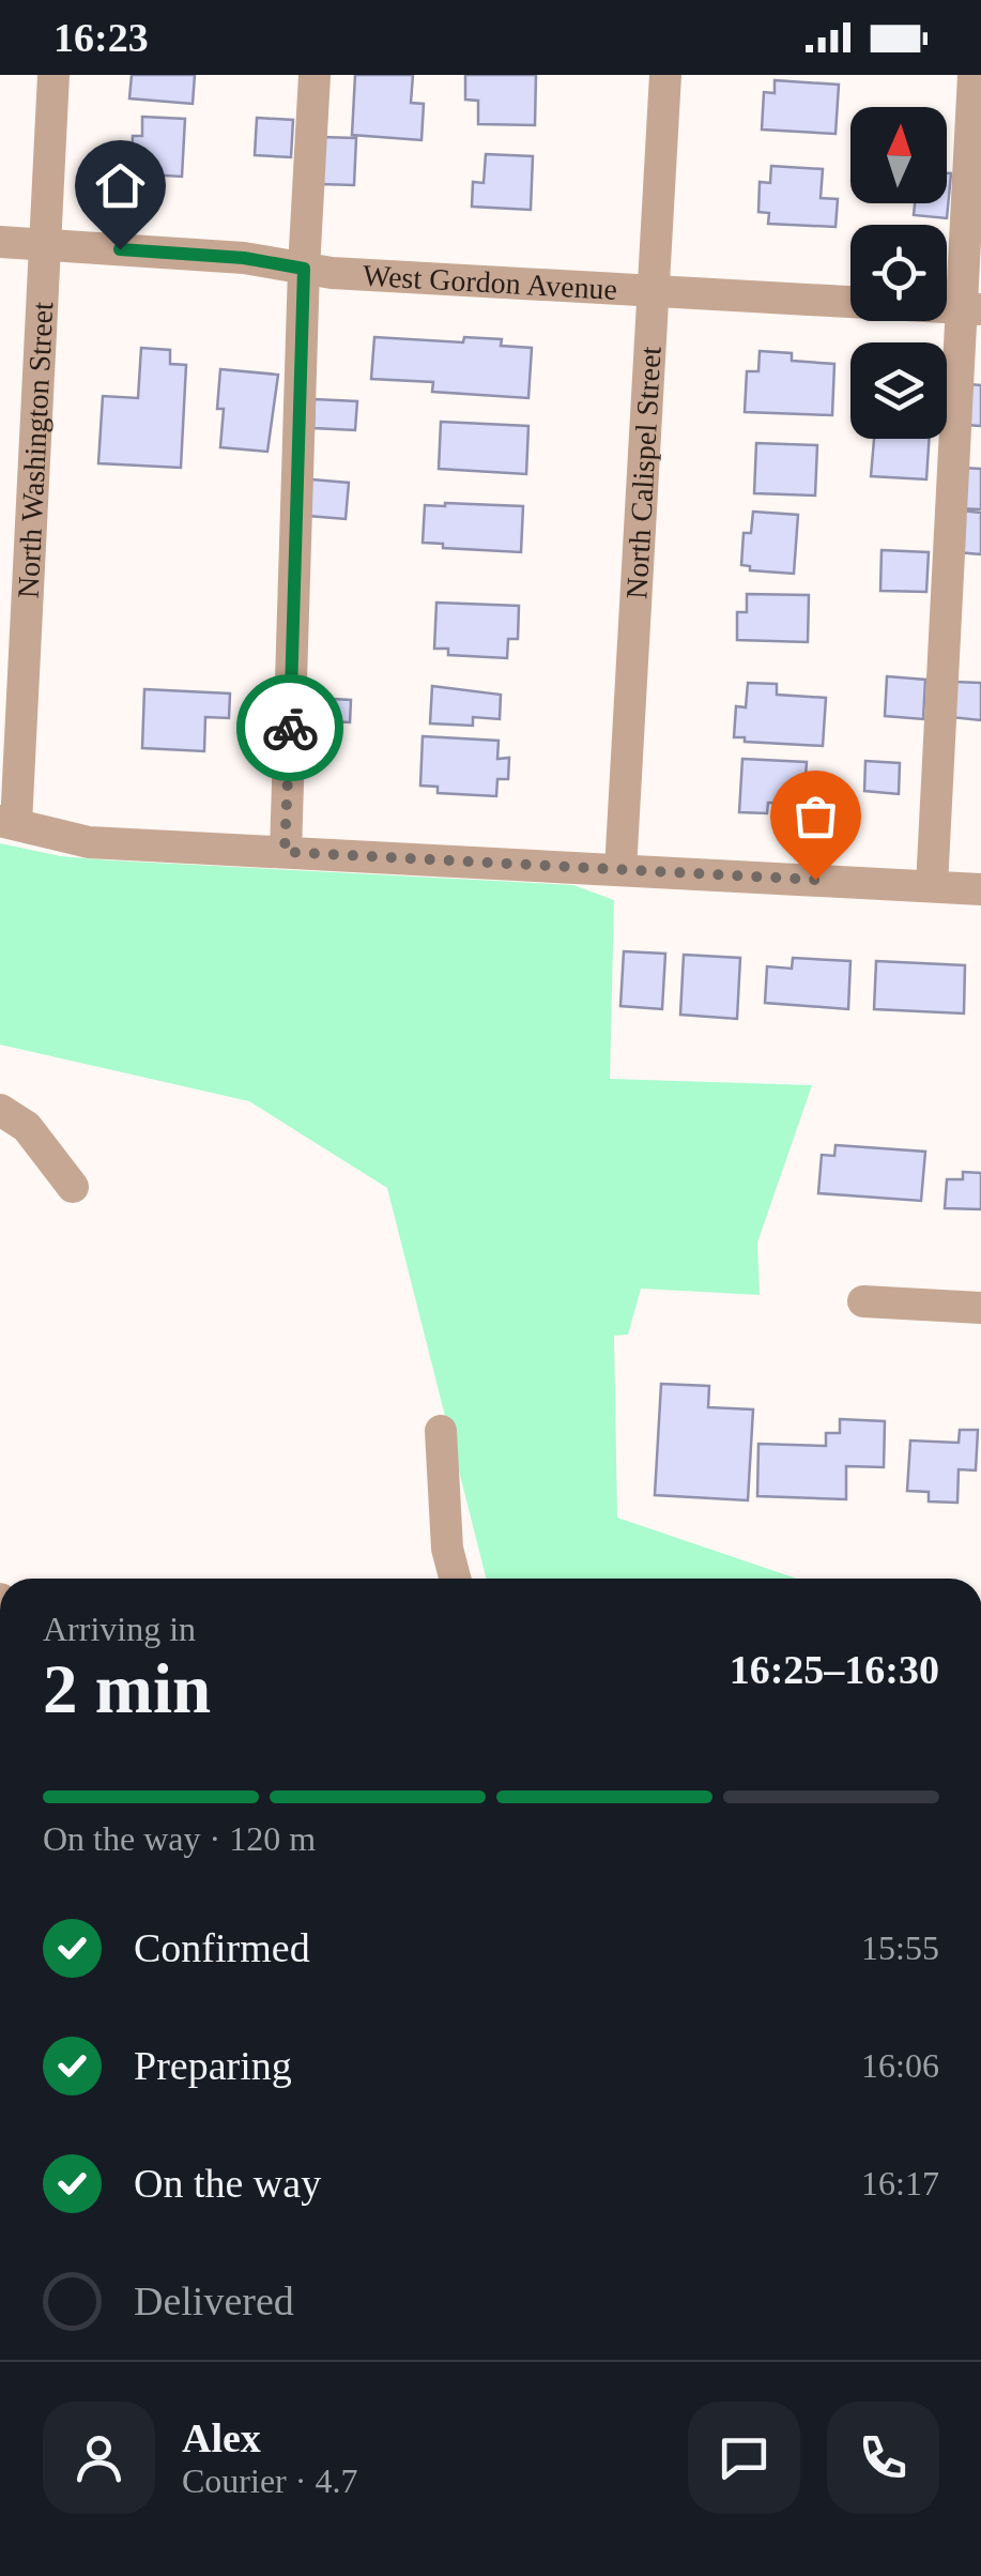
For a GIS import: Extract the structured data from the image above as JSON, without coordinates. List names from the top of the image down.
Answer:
{
  "streets": {
    "street": ["West Gordon Avenue", "North Washington Street", "North Calispel Street"]
  },
  "crossings": [
    ["West Gordon Avenue", "North Washington Street"],
    ["West Gordon Avenue", "North Calispel Street"]
  ],
  "north": "top",
  "page": {
    "status": "16:23",
    "heading": ["2 min", "Arriving in", "16:25–16:30"],
    "panel": ["Alex", "Courier · 4.7"],
    "bar": "On the way · 120 m",
    "list": [
      ["Confirmed", "15:55"],
      ["Preparing", "16:06"],
      ["On the way", "16:17"],
      "Delivered"
    ]
  }
}
